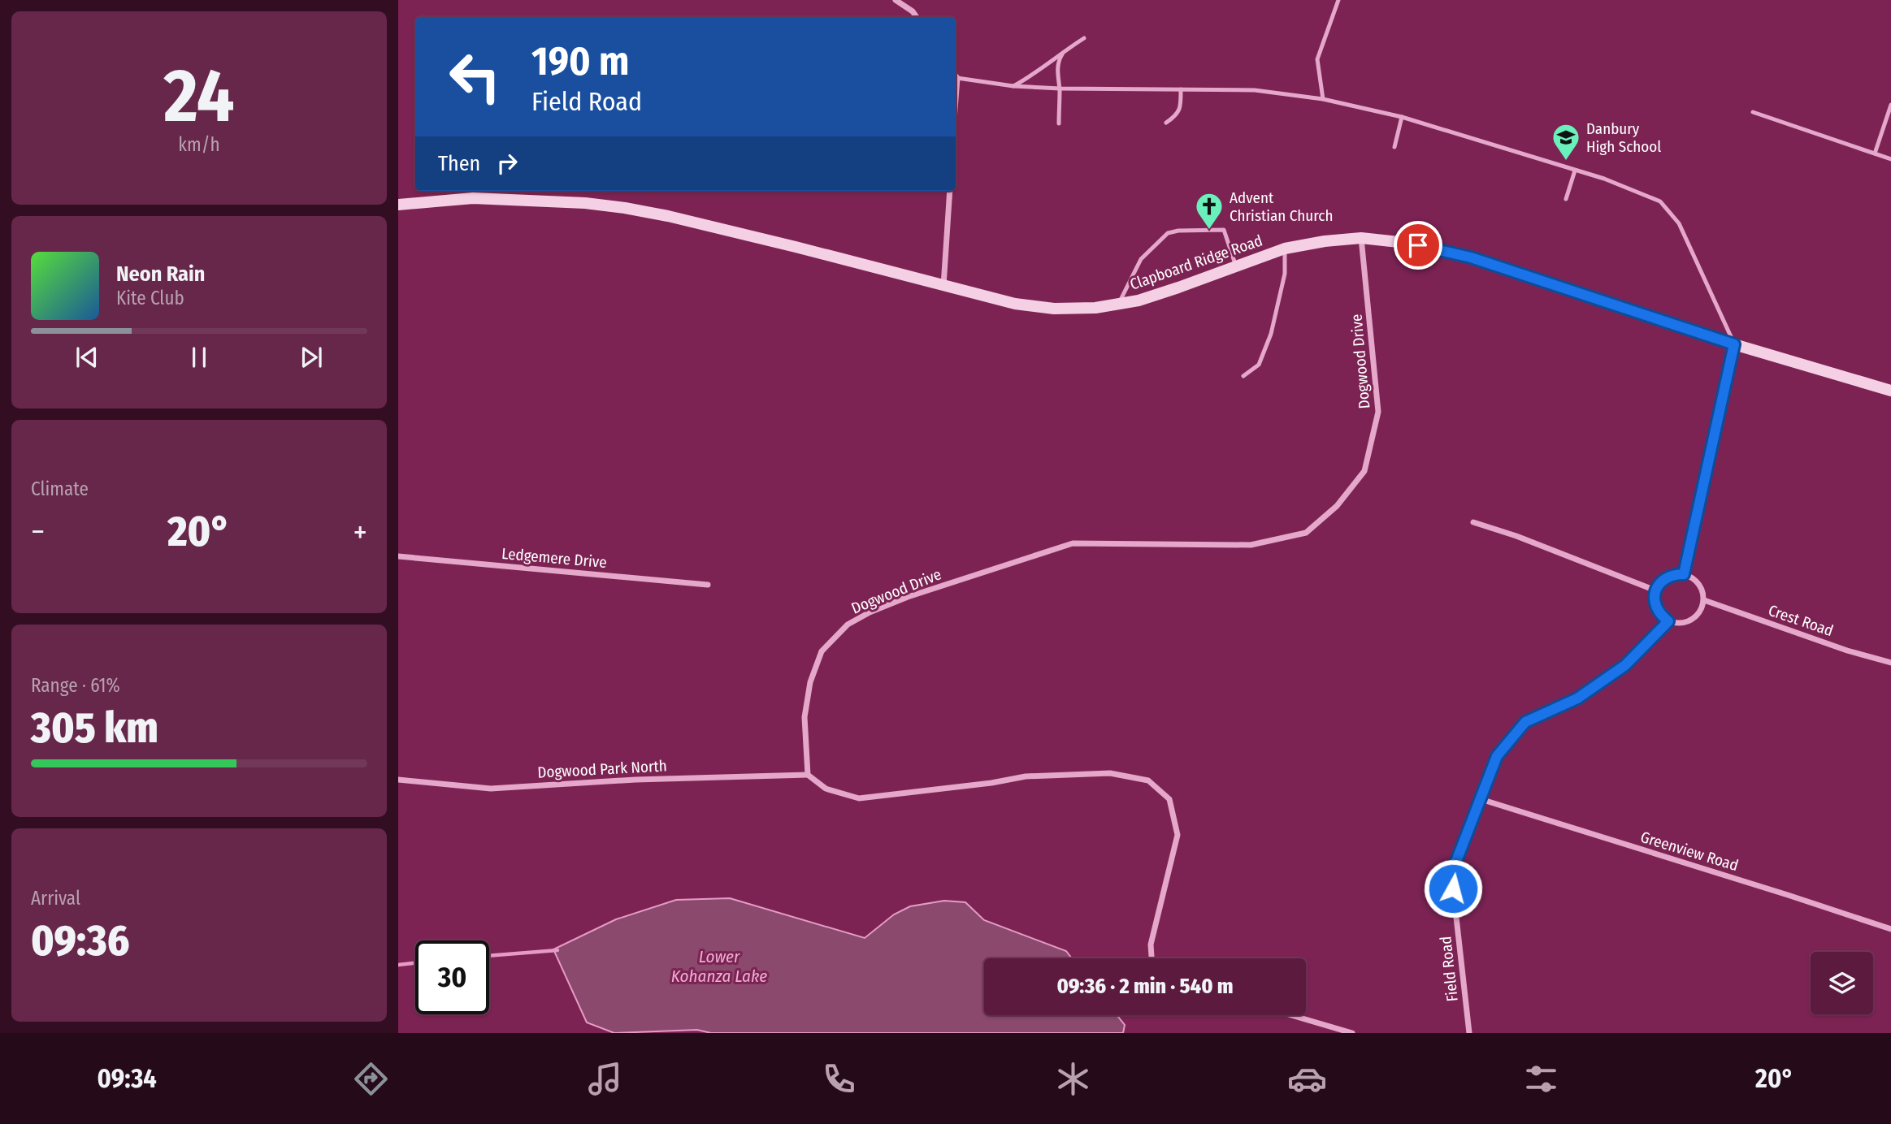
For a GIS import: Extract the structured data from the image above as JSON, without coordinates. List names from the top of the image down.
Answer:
{
  "streets": {
    "main road": ["Clapboard Ridge Road"],
    "street": [
      "Dogwood Drive",
      "Ledgemere Drive",
      "Crest Road",
      "Dogwood Park North",
      "Greenview Road",
      "Field Road"
    ]
  },
  "crossings": [
    ["Clapboard Ridge Road", "Dogwood Drive"],
    ["Dogwood Drive", "Dogwood Park North"],
    ["Crest Road", "Field Road"],
    ["Greenview Road", "Field Road"]
  ],
  "water": ["Lower Kohanza Lake"],
  "places": {
    "school or university": ["Danbury High School"],
    "church": ["Advent Christian Church"]
  },
  "page": {
    "tile": [
      ["24", "km/h"],
      "Climate",
      ["Range · 61%", "305 km"],
      ["Arrival", "09:36"]
    ],
    "turn": ["190 m", "Field Road"],
    "then": "Then",
    "song": ["Neon Rain", "Kite Club"],
    "heat": ["−", "20°", "+"],
    "limit": "30",
    "trip": "09:36 · 2 min · 540 m",
    "tabs": ["09:34", "20°"]
  }
}
